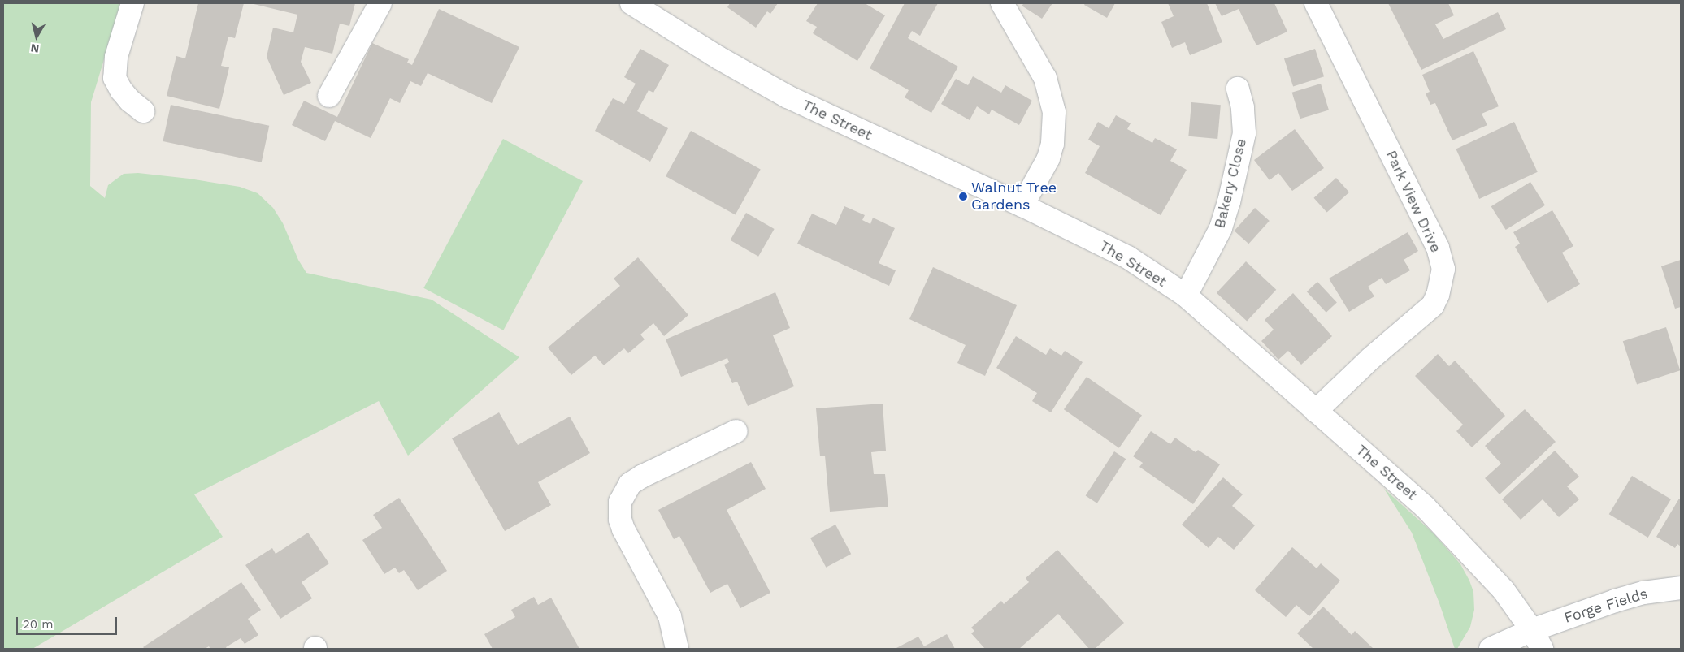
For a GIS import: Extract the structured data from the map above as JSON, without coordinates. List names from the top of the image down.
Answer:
{
  "streets": {
    "street": [
      "The Street",
      "Bakery Close",
      "Park View Drive",
      "Forge Fields"
    ]
  },
  "crossings": [
    ["The Street", "Bakery Close"],
    ["The Street", "Park View Drive"],
    ["The Street", "Forge Fields"]
  ],
  "places": ["Walnut Tree Gardens"],
  "scale_bar": "20 m",
  "north": "bottom"
}
